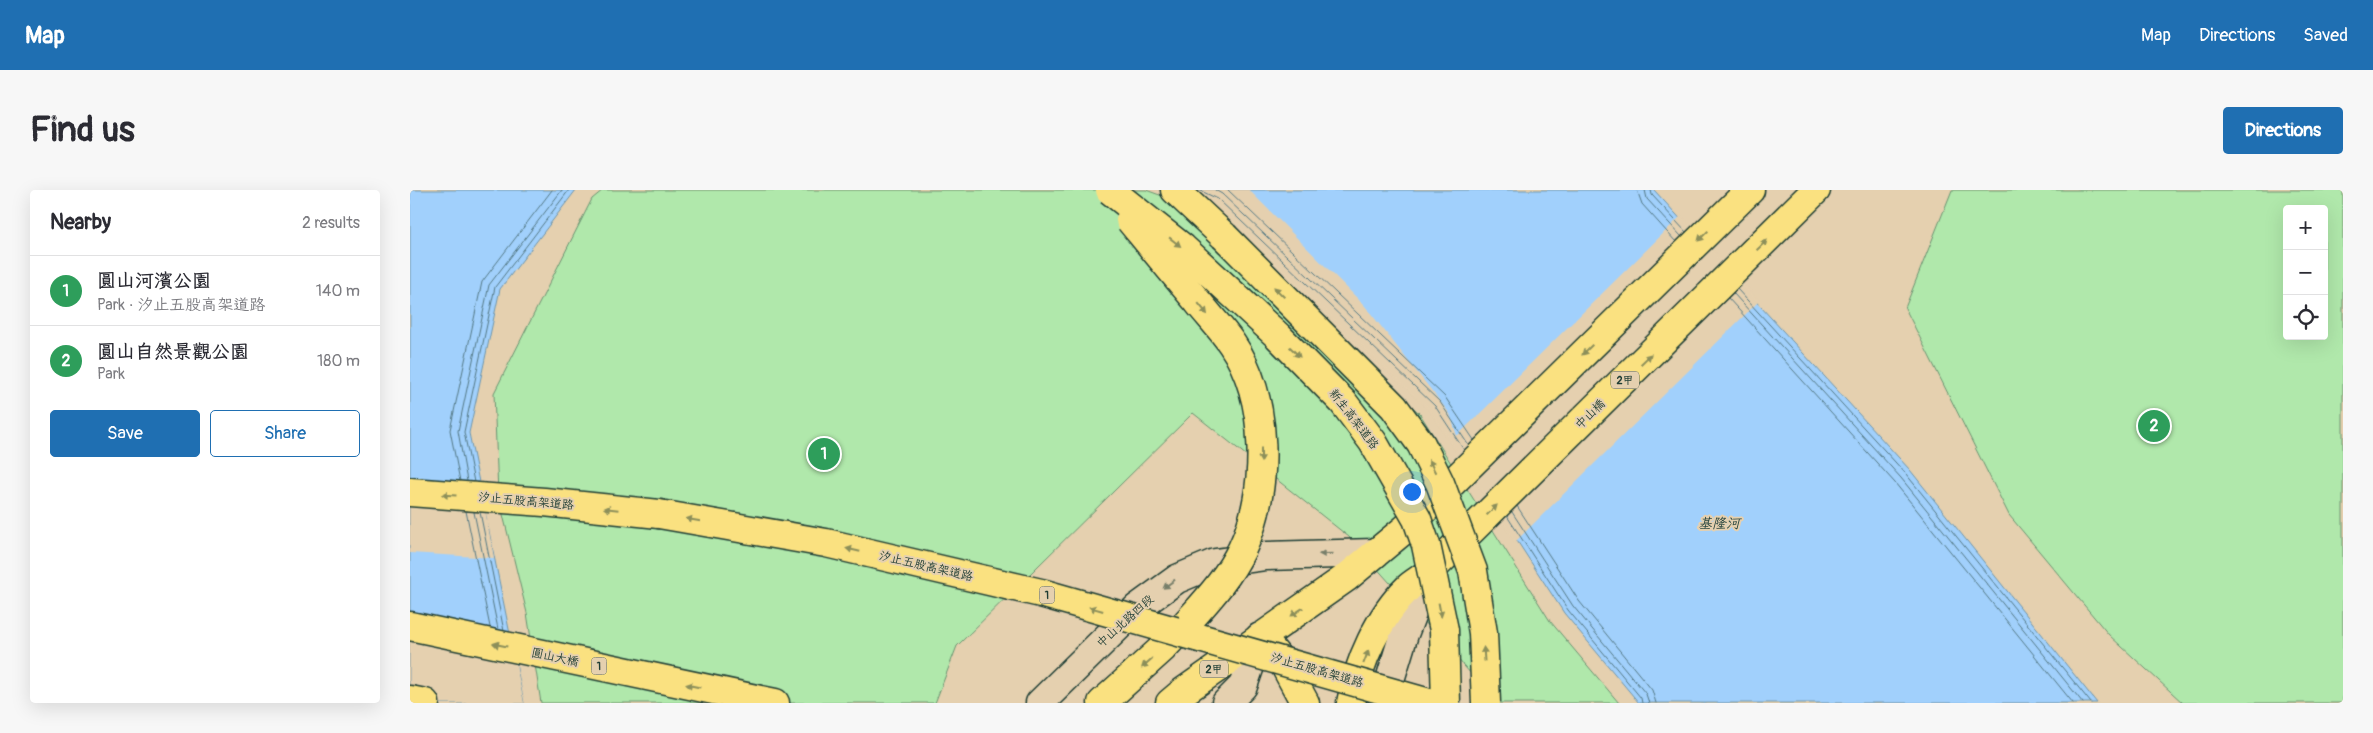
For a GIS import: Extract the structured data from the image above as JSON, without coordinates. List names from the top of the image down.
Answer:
{
  "streets": {
    "main road": [
      "2甲",
      "中山橋",
      "新生高架道路",
      "汐止五股高架道路",
      "1",
      "圓山大橋"
    ],
    "lane": ["中山北路四段"]
  },
  "crossings": [
    ["2甲", "中山橋"],
    ["2甲", "中山北路四段"]
  ],
  "one_way": ["汐止五股高架道路", "中山北路四段", "圓山大橋"],
  "water": ["基隆河"],
  "page": {
    "header": "Map",
    "nav": ["Map", "Directions", "Saved"],
    "buttons": [
      "Directions",
      ["Save", "Share"]
    ],
    "title": "Find us",
    "heading": ["Nearby", "2 results"],
    "map_buttons": ["+", "−"],
    "list": [
      {
        "mark": "1",
        "name": "圓山河濱公園",
        "note": "Park · 汐止五股高架道路",
        "value": "140 m"
      },
      {
        "mark": "2",
        "name": "圓山自然景觀公園",
        "note": "Park",
        "value": "180 m"
      }
    ],
    "pins": ["2", "1"]
  }
}
